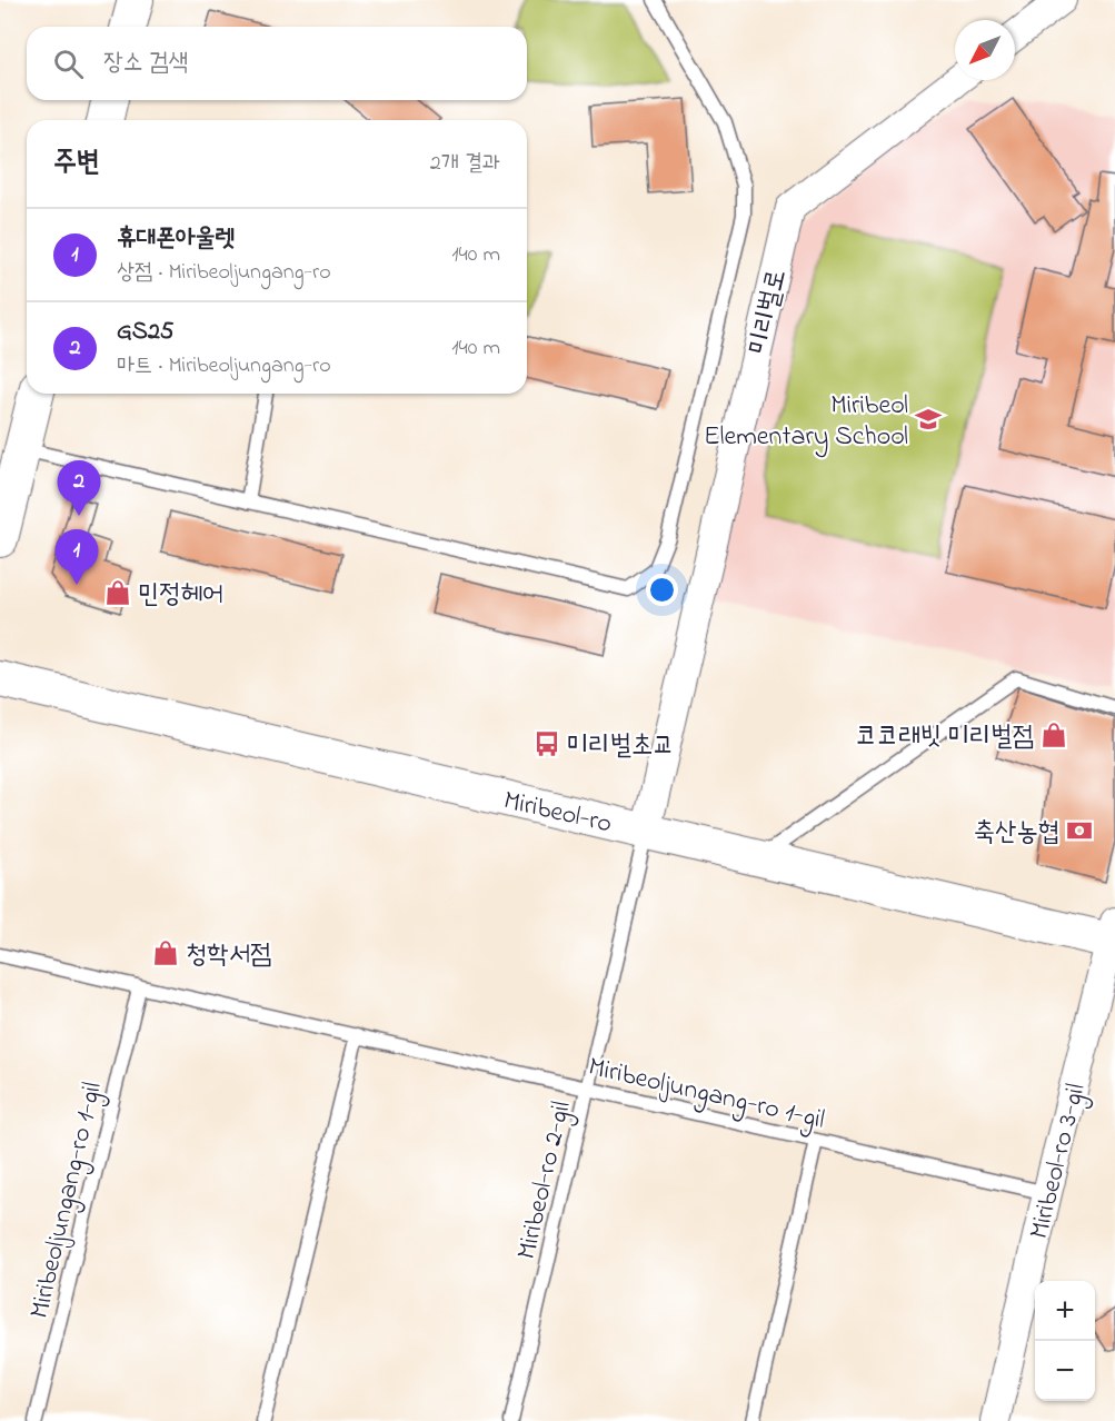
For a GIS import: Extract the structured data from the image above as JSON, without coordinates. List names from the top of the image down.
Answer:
{
  "streets": {
    "street": ["미리벌로", "Miribeol-ro", "Miribeol-ro 3-gil"],
    "lane": ["Miribeoljungang-ro 1-gil", "Miribeol-ro 2-gil"]
  },
  "crossings": [
    ["미리벌로", "Miribeol-ro"],
    ["미리벌로", "Miribeol-ro 2-gil"],
    ["Miribeol-ro", "Miribeol-ro 3-gil"],
    ["Miribeol-ro", "Miribeol-ro 2-gil"],
    ["Miribeoljungang-ro 1-gil", "Miribeol-ro 3-gil"],
    ["Miribeoljungang-ro 1-gil", "Miribeol-ro 2-gil"]
  ],
  "places": {
    "school or university": ["Miribeol Elementary School"],
    "shop": ["민정헤어", "코코래빗 미리벌점", "청학서점"],
    "bus stop": ["미리벌초교"],
    "bank": ["축산농협"]
  },
  "north": "bottom left",
  "page": {
    "search": "장소 검색",
    "heading": ["주변", "2개 결과"],
    "list": [
      {
        "mark": "1",
        "name": "휴대폰아울렛",
        "note": "상점 · Miribeoljungang-ro",
        "value": "140 m"
      },
      {
        "mark": "2",
        "name": "GS25",
        "note": "마트 · Miribeoljungang-ro",
        "value": "140 m"
      }
    ],
    "pins": ["2", "1"],
    "map_buttons": ["+", "−"]
  }
}
